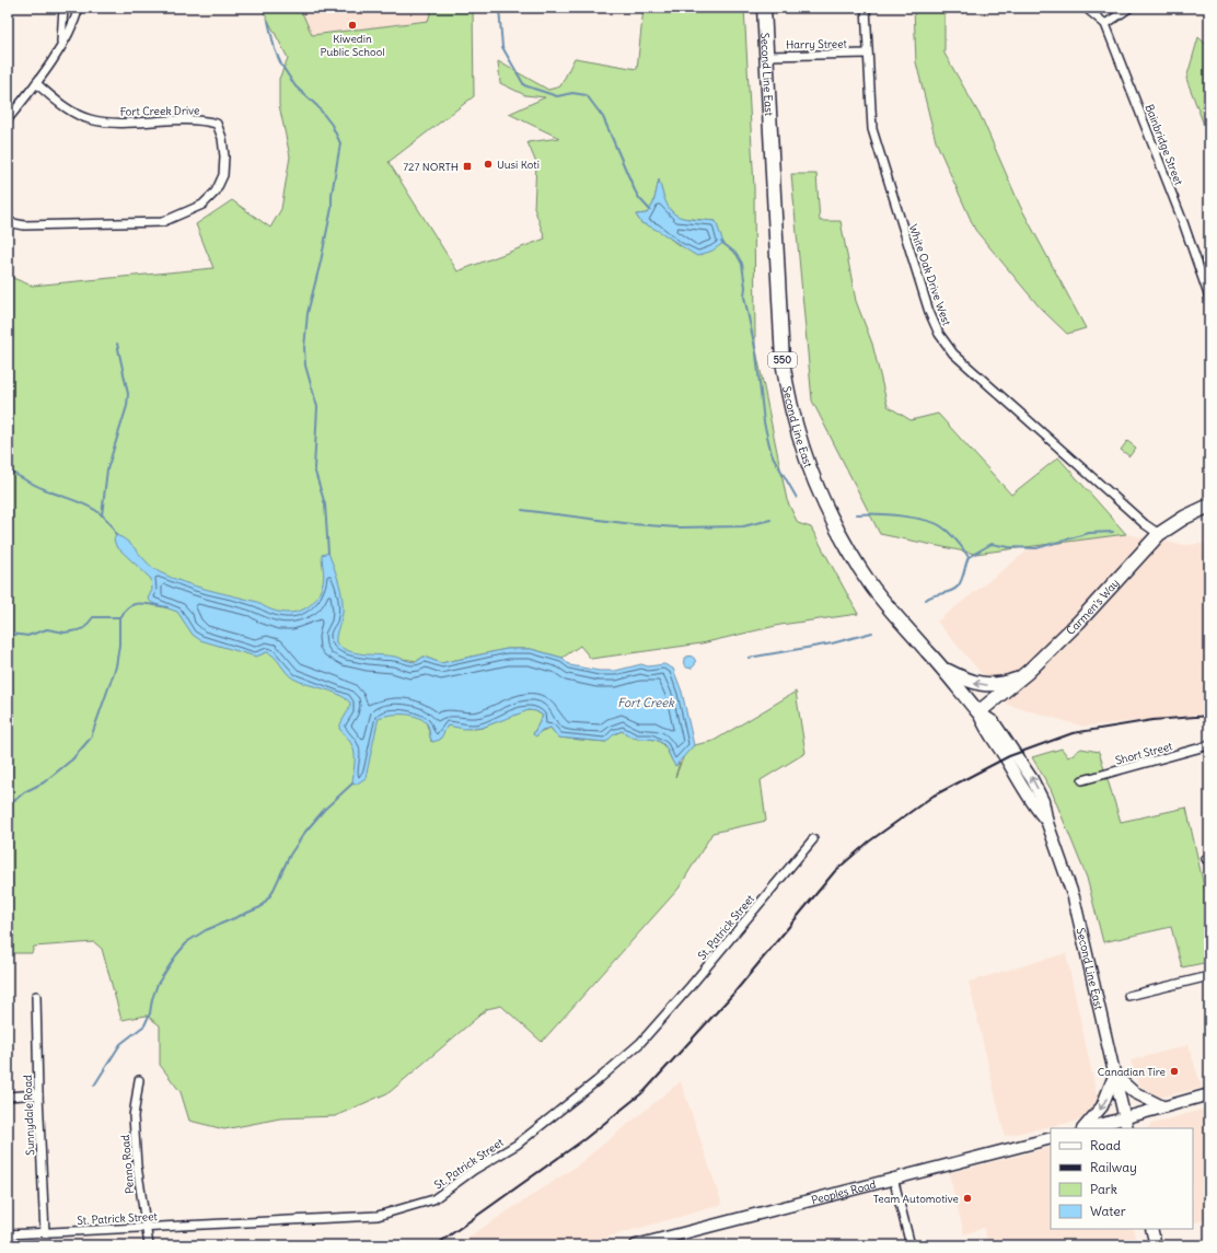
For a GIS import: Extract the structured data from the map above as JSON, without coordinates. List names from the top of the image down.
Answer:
{
  "streets": {
    "highway": ["Second Line East", "550", "Carmen's Way"],
    "main road": ["Peoples Road"],
    "street": [
      "Harry Street",
      "Fort Creek Drive",
      "Bainbridge Street",
      "White Oak Drive West",
      "Short Street",
      "St. Patrick Street",
      "Sunnydale Road",
      "Penno Road"
    ]
  },
  "crossings": [
    ["Harry Street", "Second Line East"],
    ["Harry Street", "White Oak Drive West"],
    ["Second Line East", "550"],
    ["Second Line East", "Carmen's Way"],
    ["White Oak Drive West", "Carmen's Way"],
    ["St. Patrick Street", "Sunnydale Road"],
    ["St. Patrick Street", "Penno Road"]
  ],
  "water": ["Fort Creek"],
  "places": {
    "other": [
      "Kiwedin Public School",
      "Uusi Koti",
      "Canadian Tire",
      "Team Automotive"
    ],
    "transit": ["727 NORTH"]
  },
  "legend": [
    "Road",
    "Railway",
    "Park",
    "Water"
  ]
}
